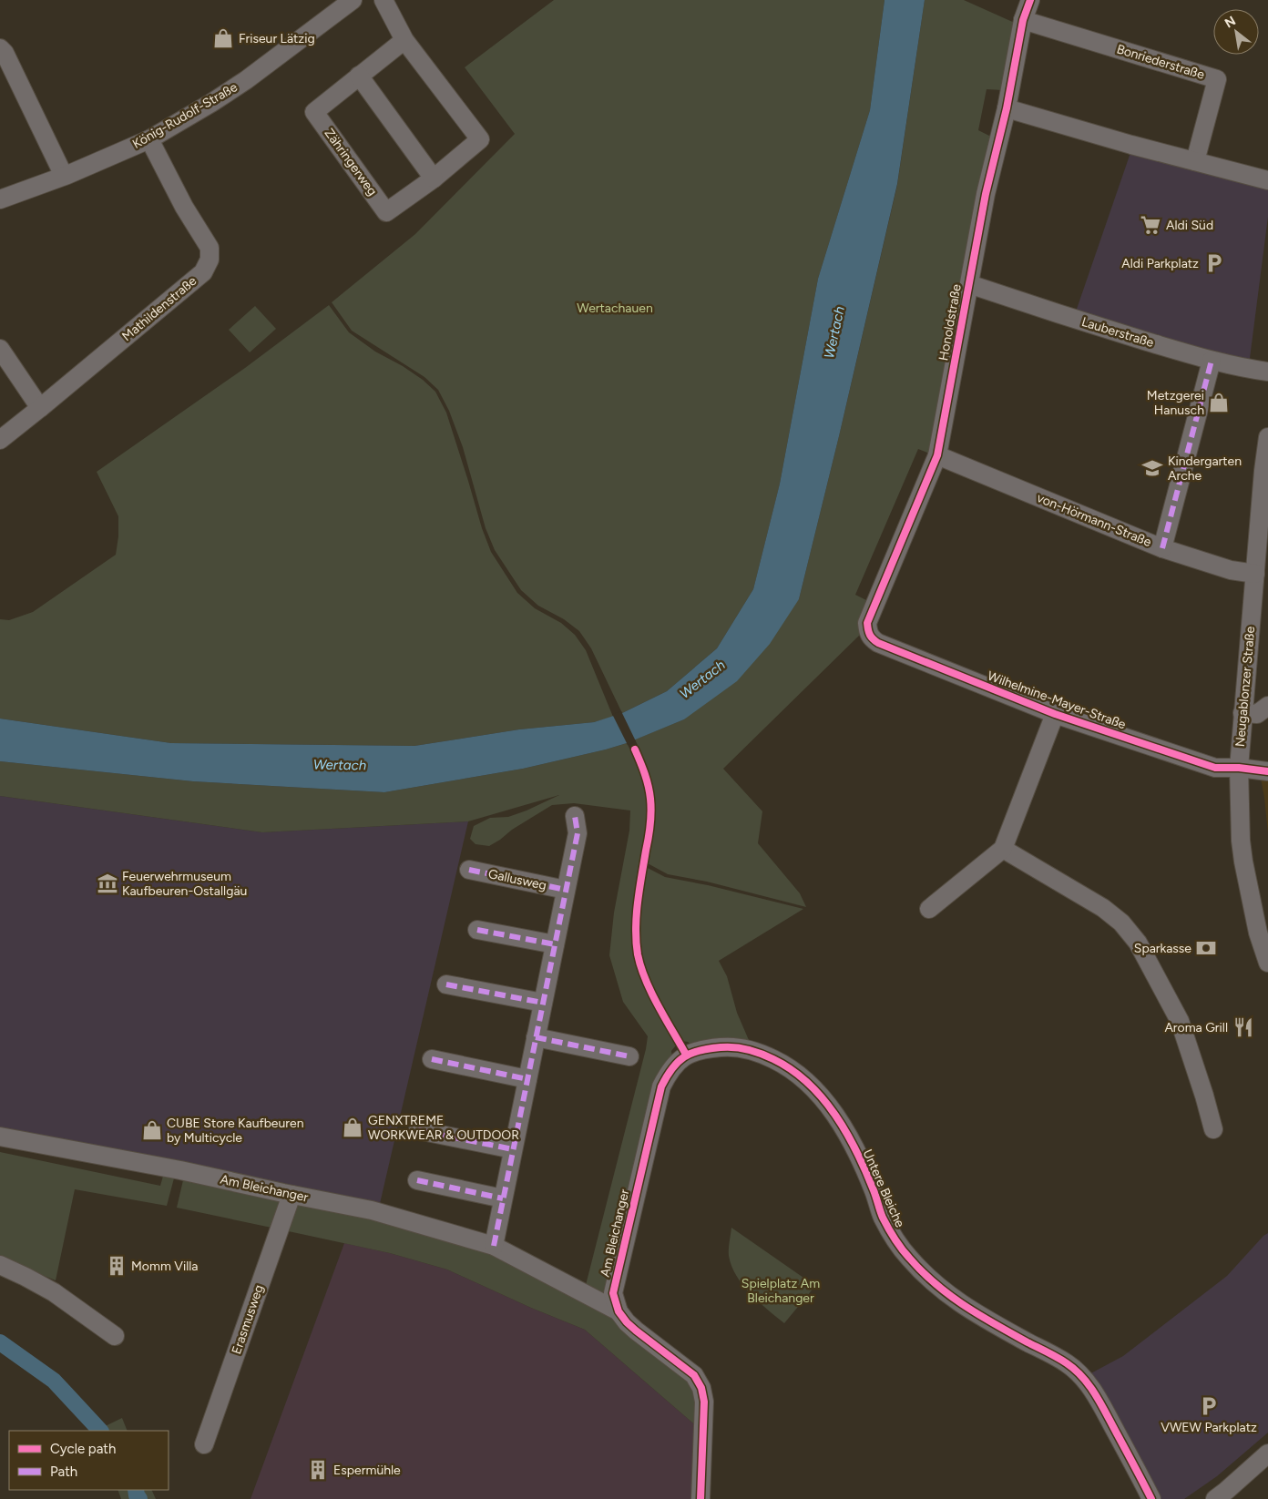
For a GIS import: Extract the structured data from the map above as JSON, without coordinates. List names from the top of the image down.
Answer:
{
  "streets": {
    "street": [
      "Bonriederstraße",
      "König-Rudolf-Straße",
      "Zähringerweg",
      "Mathildenstraße",
      "Honoldstraße",
      "Lauberstraße",
      "von-Hörmann-Straße",
      "Neugablonzer Straße",
      "Wilhelmine-Mayer-Straße",
      "Gallusweg",
      "Am Bleichanger",
      "Untere Bleiche",
      "Erasmusweg"
    ]
  },
  "crossings": [
    ["Bonriederstraße", "Honoldstraße"],
    ["König-Rudolf-Straße", "Mathildenstraße"],
    ["Honoldstraße", "Lauberstraße"],
    ["Honoldstraße", "von-Hörmann-Straße"],
    ["Honoldstraße", "Wilhelmine-Mayer-Straße"],
    ["von-Hörmann-Straße", "Neugablonzer Straße"],
    ["Neugablonzer Straße", "Wilhelmine-Mayer-Straße"],
    ["Am Bleichanger", "Untere Bleiche"],
    ["Am Bleichanger", "Erasmusweg"]
  ],
  "water": ["Wertach"],
  "parks": ["Wertachauen", "Spielplatz Am Bleichanger"],
  "places": {
    "shop": [
      "Friseur Lätzig",
      "Metzgerei Hanusch",
      "GENXTREME WORKWEAR & OUTDOOR",
      "CUBE Store Kaufbeuren by Multicycle"
    ],
    "supermarket": ["Aldi Süd"],
    "parking": ["Aldi Parkplatz", "VWEW Parkplatz"],
    "school or university": ["Kindergarten Arche"],
    "museum": ["Feuerwehrmuseum Kaufbeuren-Ostallgäu"],
    "bank": ["Sparkasse"],
    "restaurant": ["Aroma Grill"],
    "building": ["Momm Villa", "Espermühle"]
  },
  "legend": ["Cycle path", "Path"],
  "north": "top left"
}
